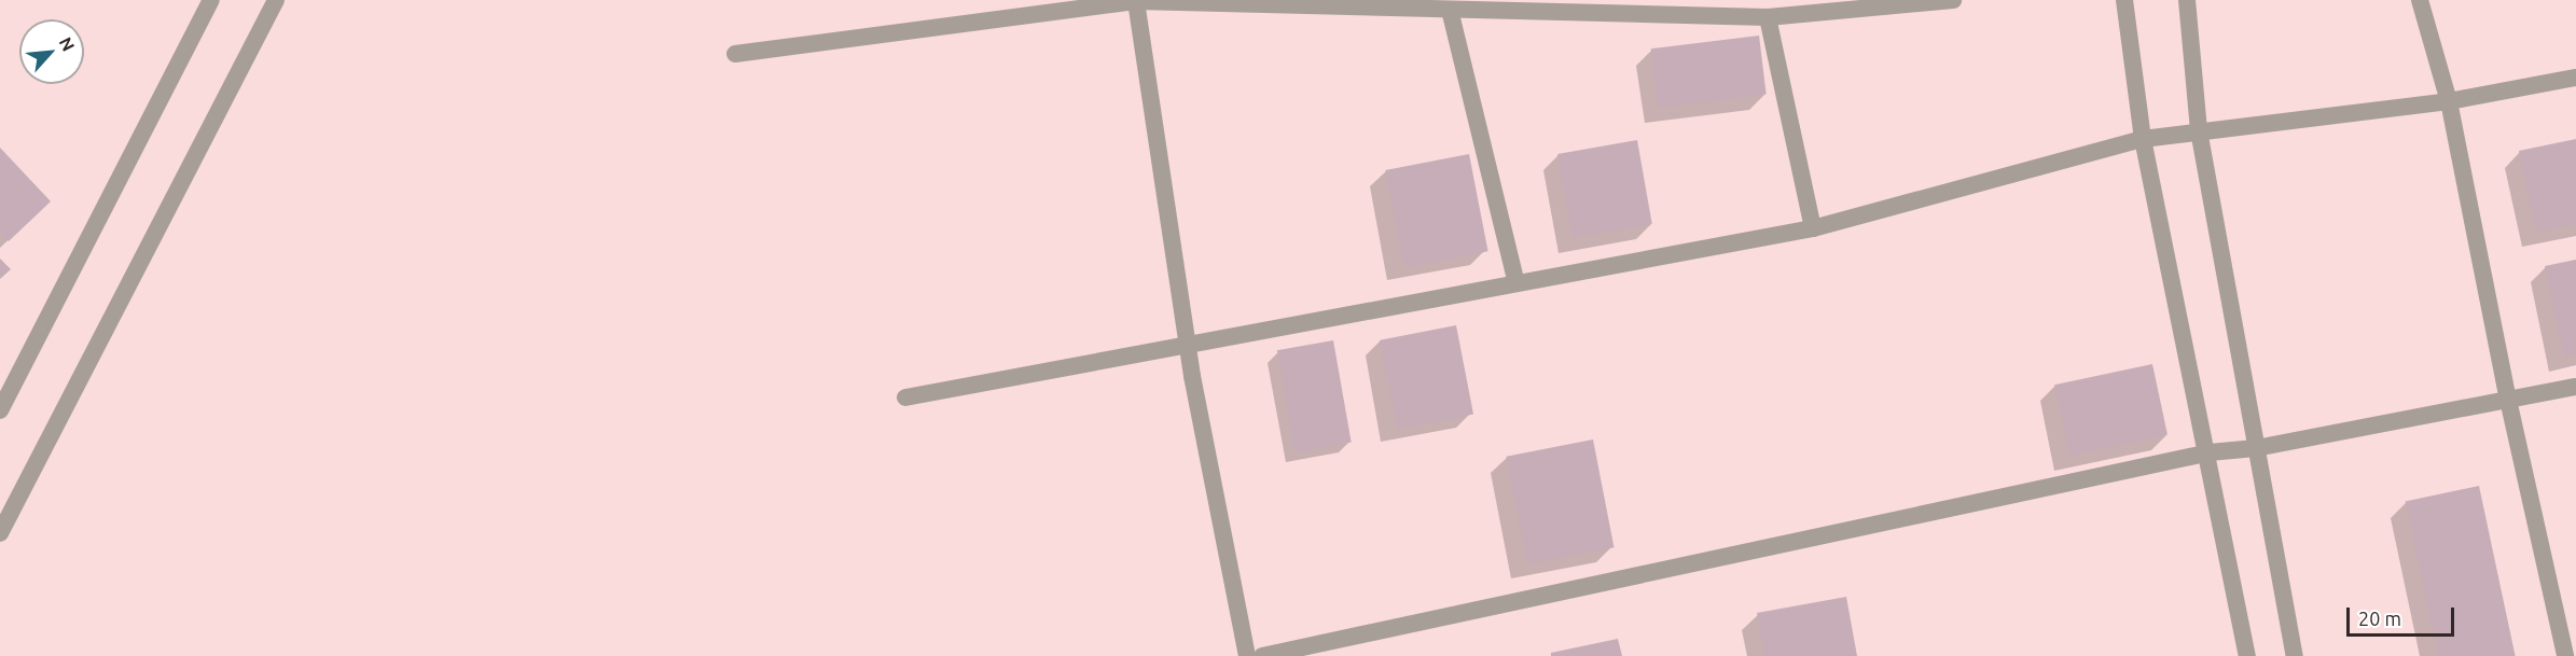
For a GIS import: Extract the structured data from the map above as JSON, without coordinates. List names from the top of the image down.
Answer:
{
  "scale_bar": "20 m",
  "north": "top right"
}
